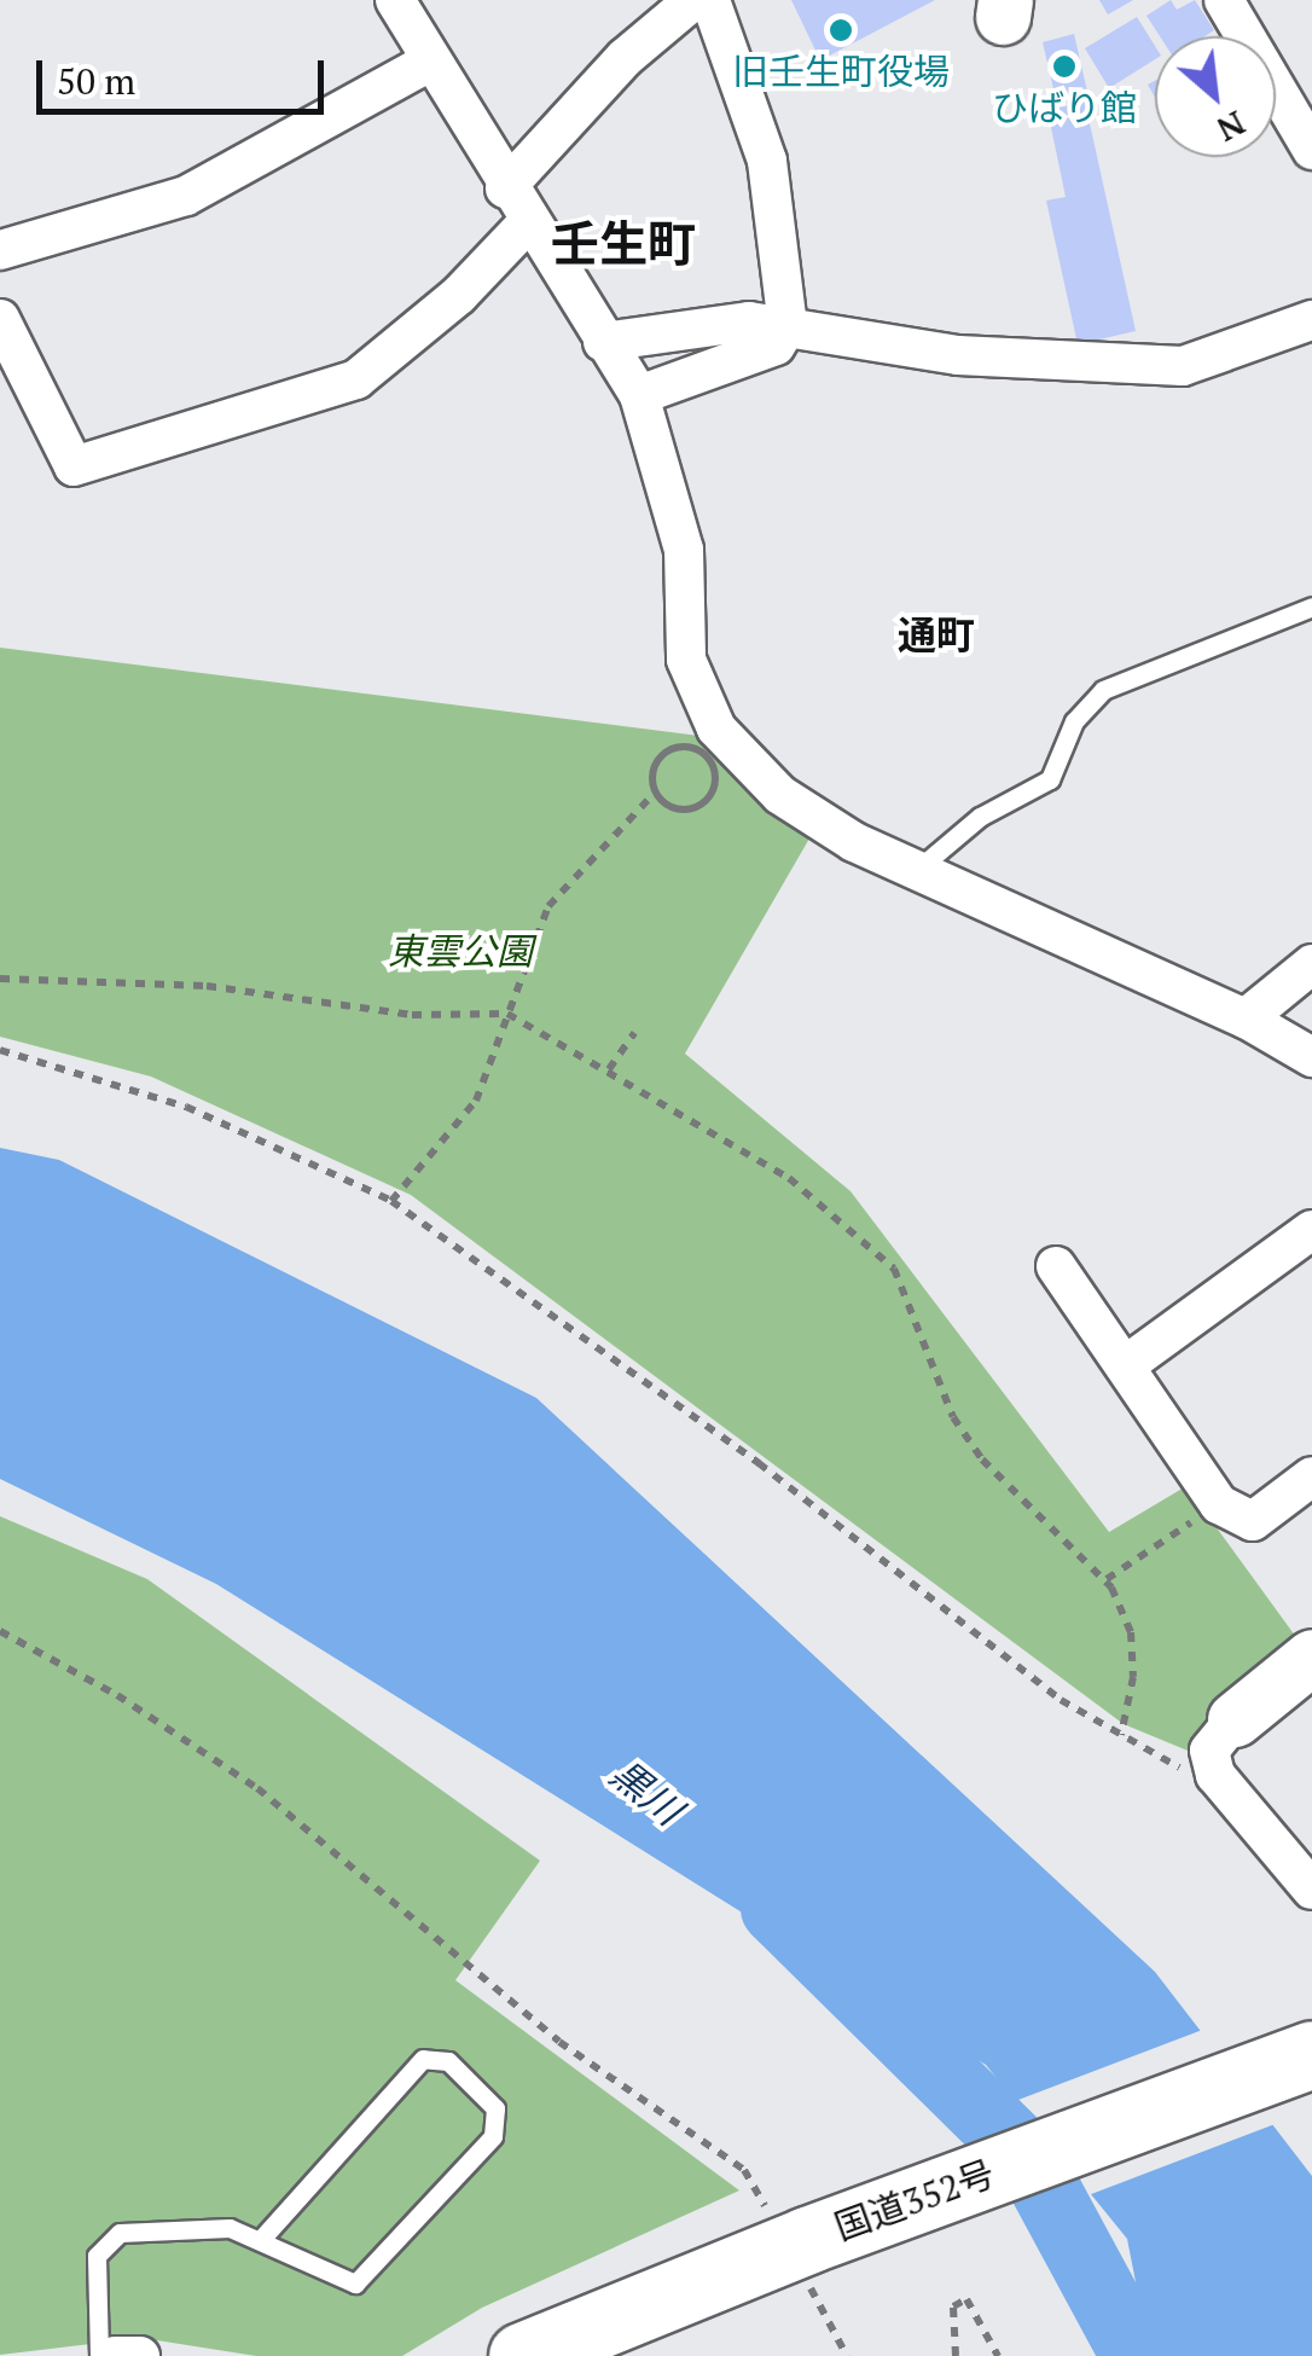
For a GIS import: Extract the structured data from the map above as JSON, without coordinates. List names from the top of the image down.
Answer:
{
  "streets": {
    "highway": ["国道352号"]
  },
  "districts": ["壬生町", "通町"],
  "water": ["黒川"],
  "parks": ["東雲公園"],
  "places": ["旧壬生町役場", "ひばり館"],
  "scale_bar": "50 m",
  "north": "bottom right"
}
